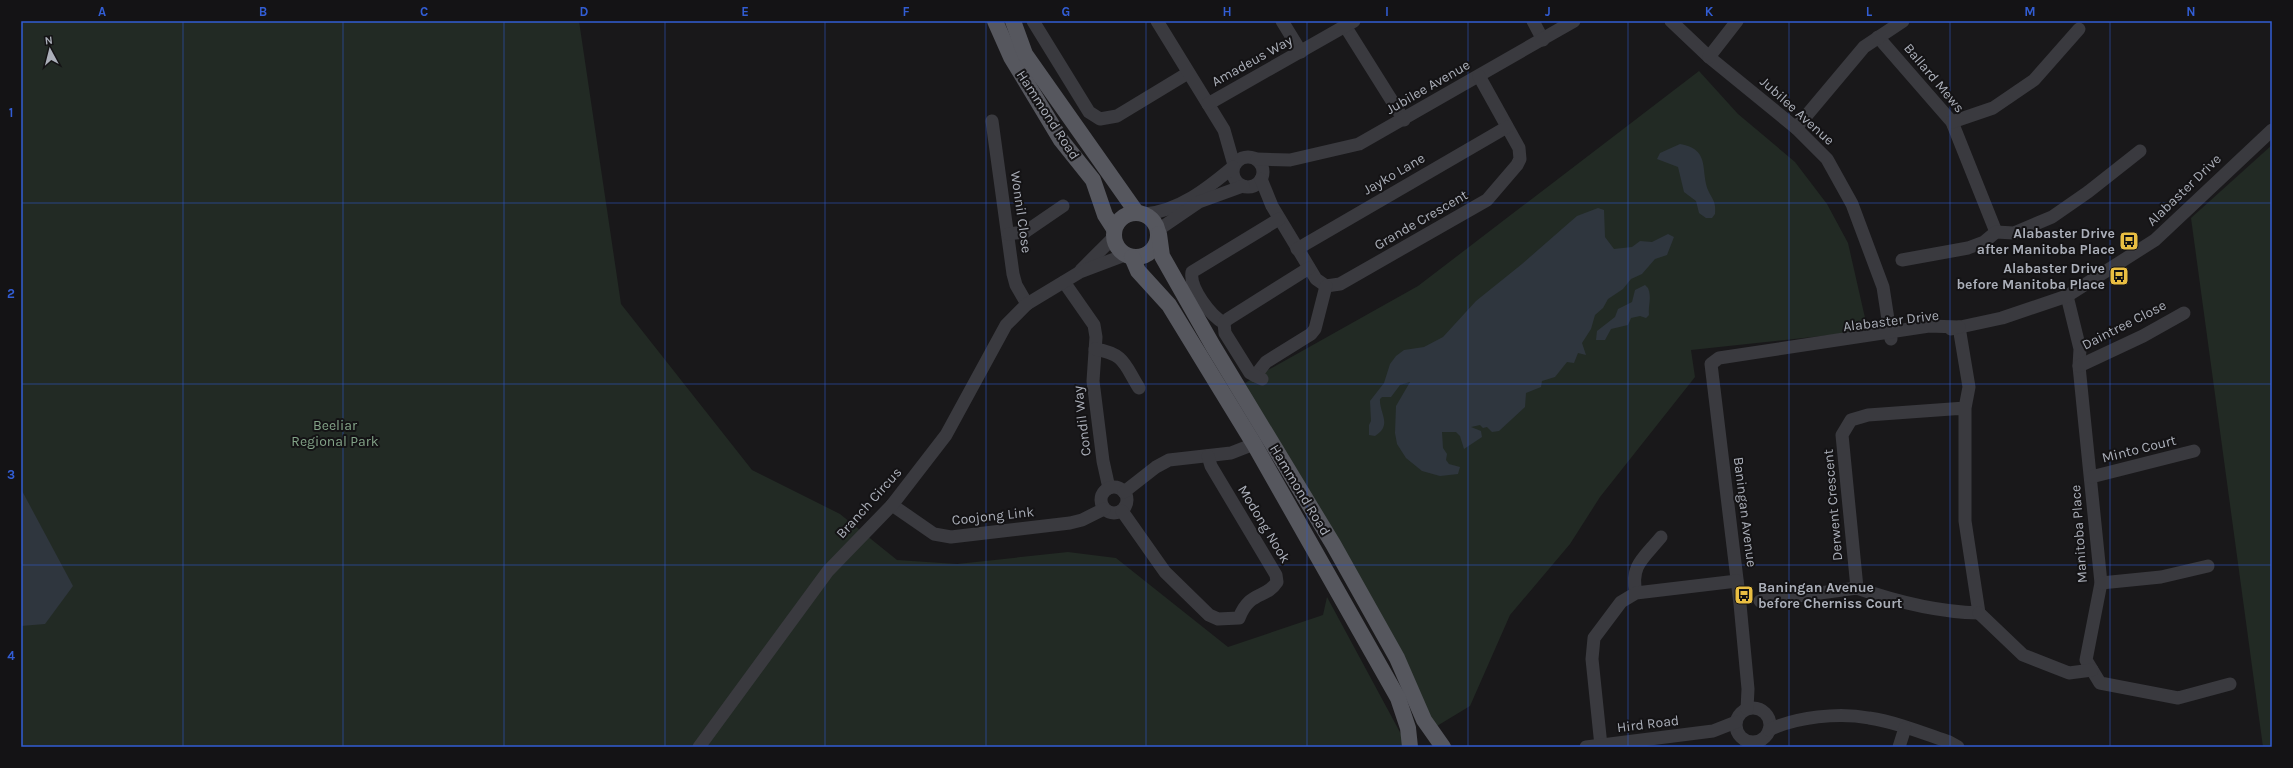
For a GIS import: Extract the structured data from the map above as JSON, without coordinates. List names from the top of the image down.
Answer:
{
  "streets": {
    "main road": ["Hammond Road"],
    "street": [
      "Amadeus Way",
      "Ballard Mews",
      "Jubilee Avenue",
      "Jayko Lane",
      "Alabaster Drive",
      "Wonnil Close",
      "Grande Crescent",
      "Daintree Close",
      "Condil Way",
      "Minto Court",
      "Branch Circus",
      "Derwent Crescent",
      "Baningan Avenue",
      "Coojong Link",
      "Modong Nook",
      "Manitoba Place",
      "Hird Road"
    ]
  },
  "crossings": [
    ["Jubilee Avenue", "Alabaster Drive"],
    ["Jubilee Avenue", "Grande Crescent"],
    ["Hammond Road", "Branch Circus"],
    ["Jayko Lane", "Grande Crescent"],
    ["Alabaster Drive", "Baningan Avenue"],
    ["Alabaster Drive", "Manitoba Place"],
    ["Wonnil Close", "Branch Circus"],
    ["Daintree Close", "Manitoba Place"],
    ["Condil Way", "Branch Circus"],
    ["Condil Way", "Coojong Link"],
    ["Condil Way", "Modong Nook"],
    ["Minto Court", "Manitoba Place"],
    ["Branch Circus", "Coojong Link"],
    ["Baningan Avenue", "Hird Road"],
    ["Coojong Link", "Modong Nook"]
  ],
  "parks": ["Beeliar Regional Park"],
  "places": {
    "bus stop": ["Alabaster Drive after Manitoba Place", "Alabaster Drive before Manitoba Place", "Baningan Avenue before Cherniss Court"]
  },
  "north": "top",
  "grid": {
    "columns": [
      "A",
      "B",
      "C",
      "D",
      "E",
      "F",
      "G",
      "H",
      "I",
      "J",
      "K",
      "L",
      "M",
      "N"
    ],
    "rows": [
      "1",
      "2",
      "3",
      "4"
    ]
  }
}
